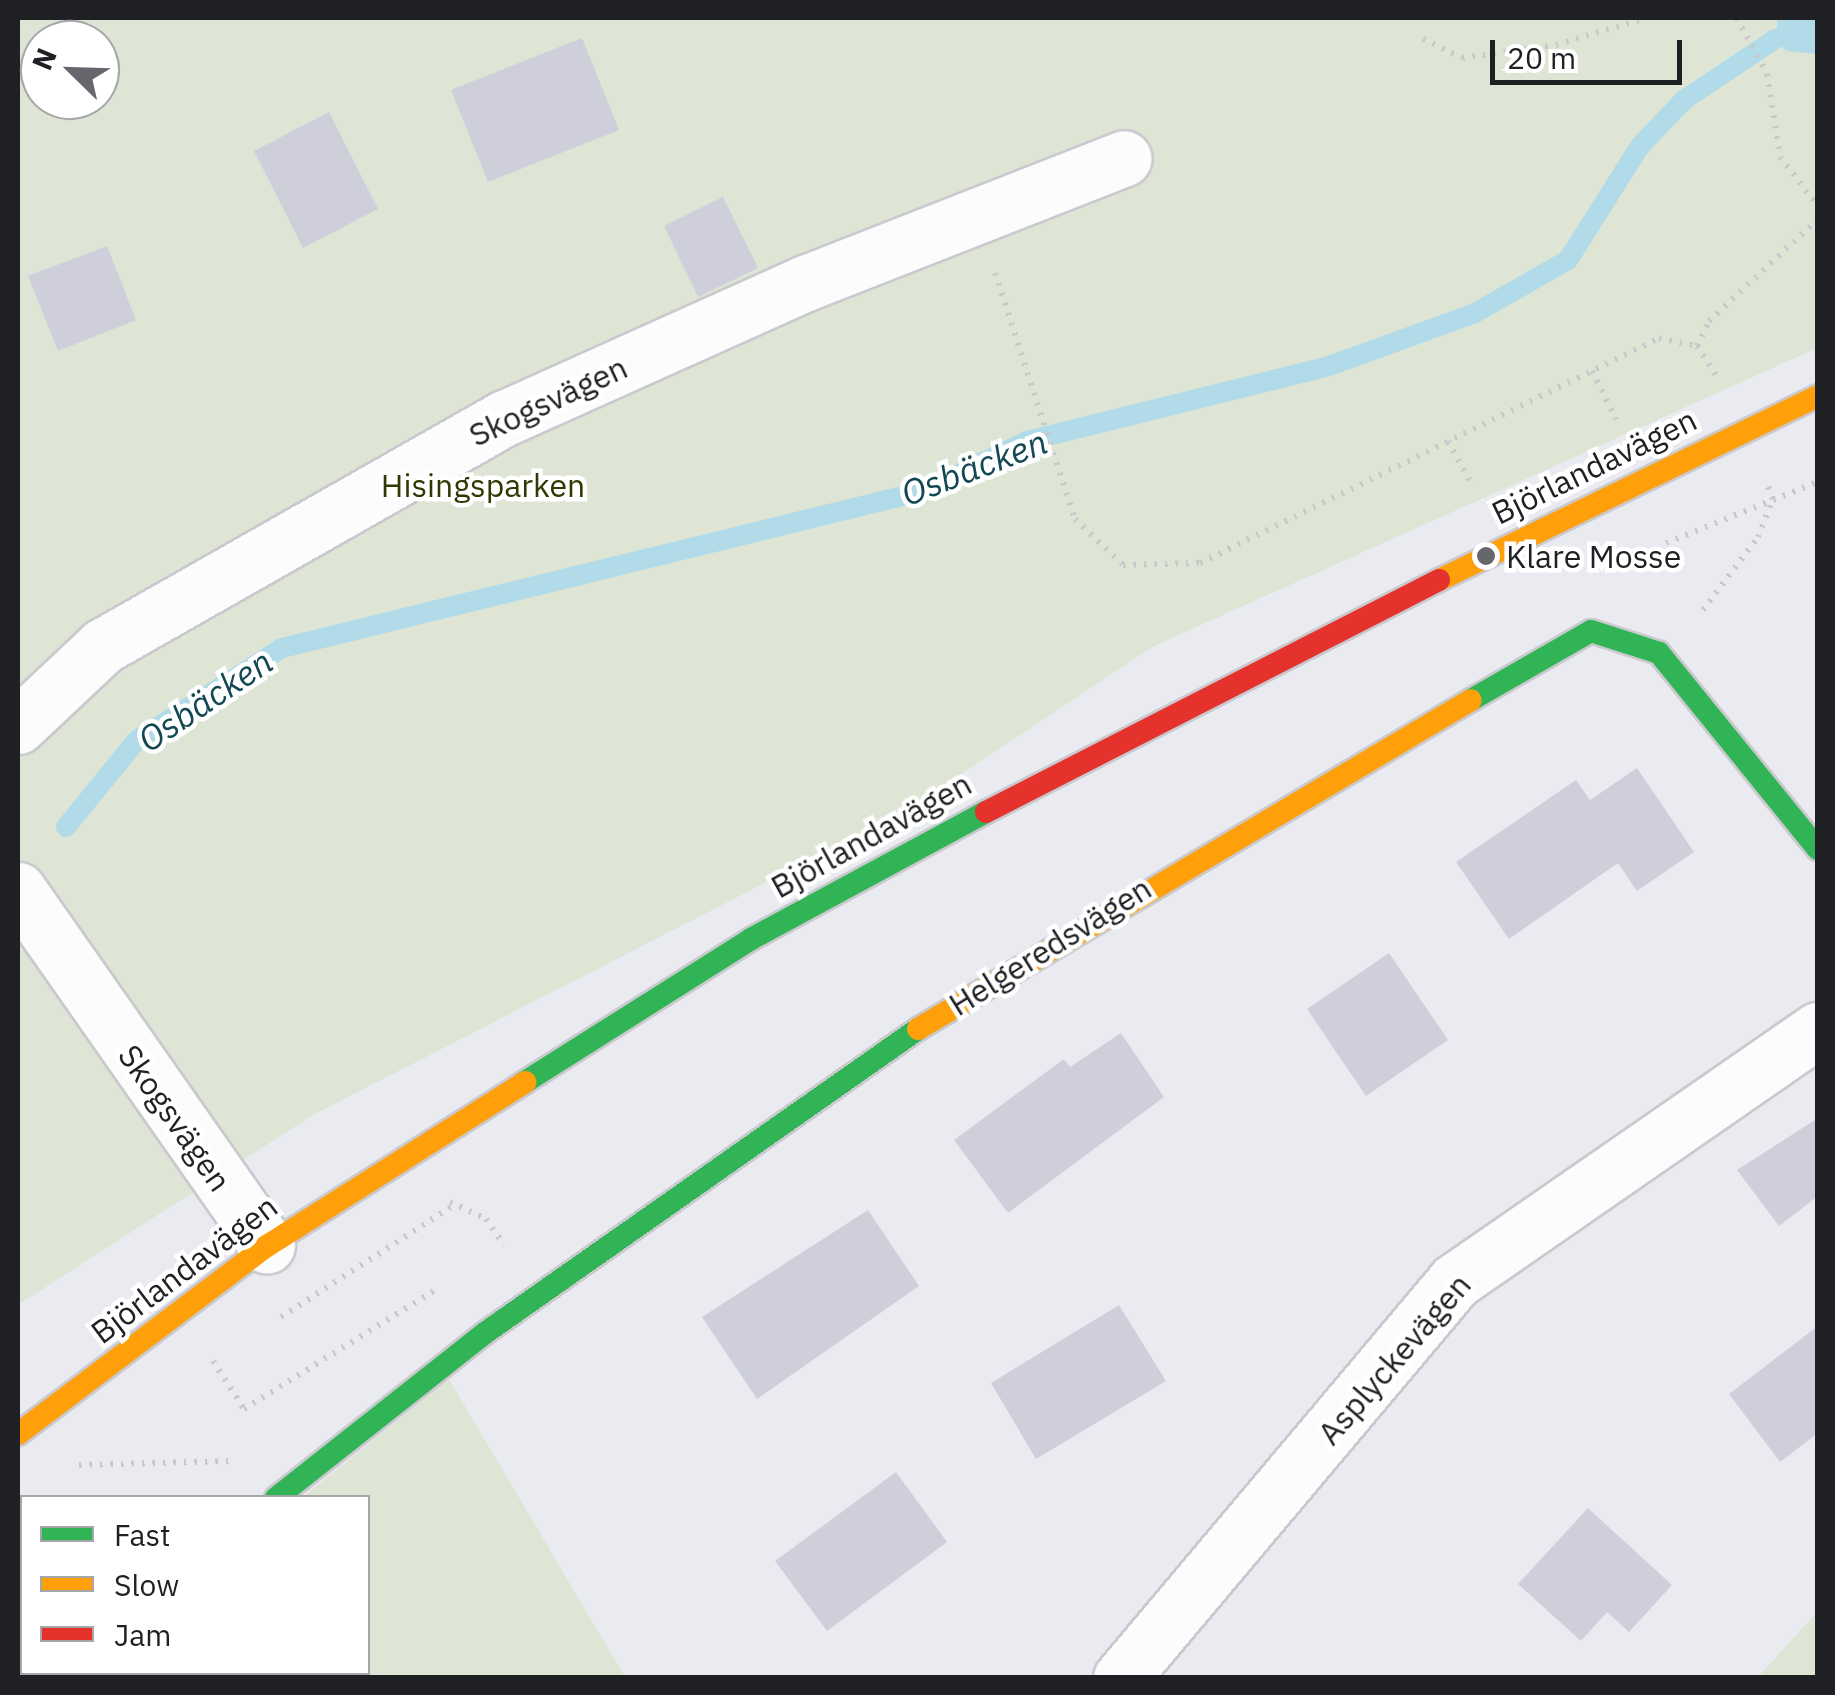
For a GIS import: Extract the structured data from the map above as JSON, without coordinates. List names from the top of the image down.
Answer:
{
  "streets": {
    "street": [
      "Skogsvägen",
      "Björlandavägen",
      "Helgeredsvägen",
      "Asplyckevägen"
    ]
  },
  "crossings": [
    ["Skogsvägen", "Björlandavägen"]
  ],
  "water": ["Osbäcken"],
  "parks": ["Hisingsparken"],
  "places": ["Klare Mosse"],
  "legend": ["Fast", "Slow", "Jam"],
  "scale_bar": "20 m",
  "north": "top left"
}
